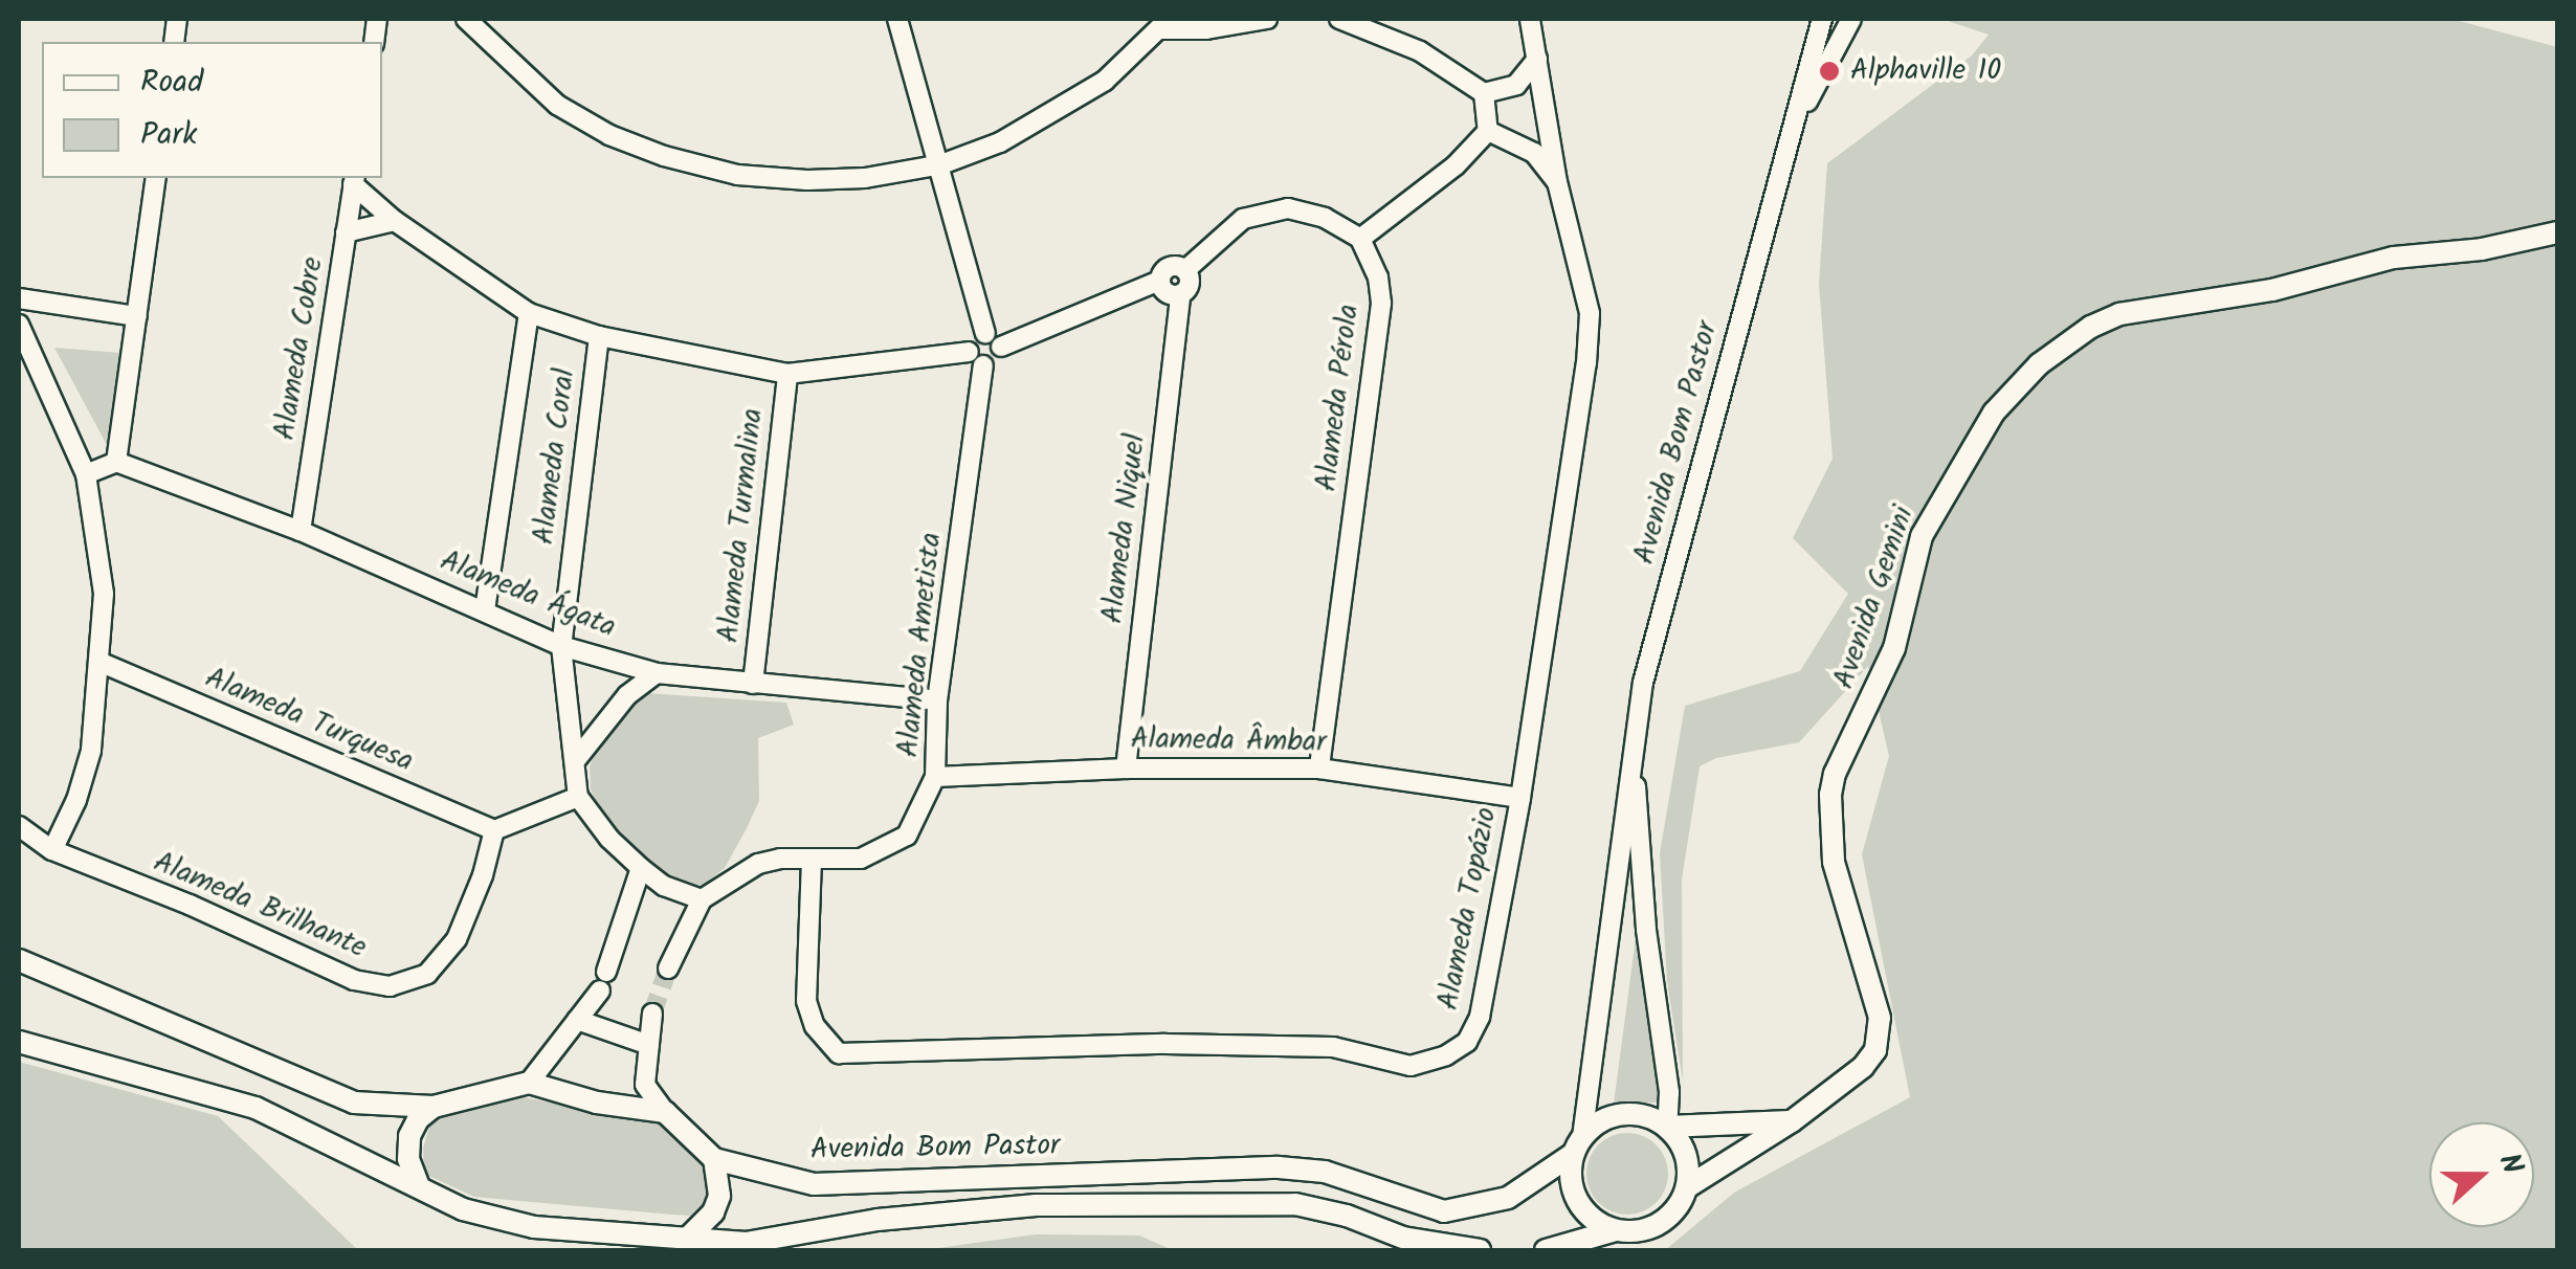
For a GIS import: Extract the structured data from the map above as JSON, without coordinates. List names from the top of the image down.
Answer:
{
  "streets": {
    "street": [
      "Alameda Cobre",
      "Alameda Pérola",
      "Avenida Bom Pastor",
      "Alameda Coral",
      "Alameda Turmalina",
      "Alameda Niquel",
      "Alameda Ágata",
      "Avenida Gemini",
      "Alameda Ametista",
      "Alameda Turquesa",
      "Alameda Âmbar",
      "Alameda Brilhante",
      "Alameda Topázio"
    ]
  },
  "crossings": [
    ["Alameda Cobre", "Alameda Ágata"],
    ["Alameda Pérola", "Alameda Âmbar"],
    ["Avenida Bom Pastor", "Avenida Gemini"],
    ["Alameda Coral", "Alameda Ágata"],
    ["Alameda Turmalina", "Alameda Ágata"],
    ["Alameda Niquel", "Alameda Âmbar"],
    ["Alameda Ágata", "Alameda Ametista"],
    ["Alameda Ametista", "Alameda Âmbar"],
    ["Alameda Ametista", "Alameda Topázio"],
    ["Alameda Turquesa", "Alameda Brilhante"],
    ["Alameda Âmbar", "Alameda Topázio"]
  ],
  "places": ["Alphaville 10"],
  "legend": ["Road", "Park"],
  "north": "right"
}
